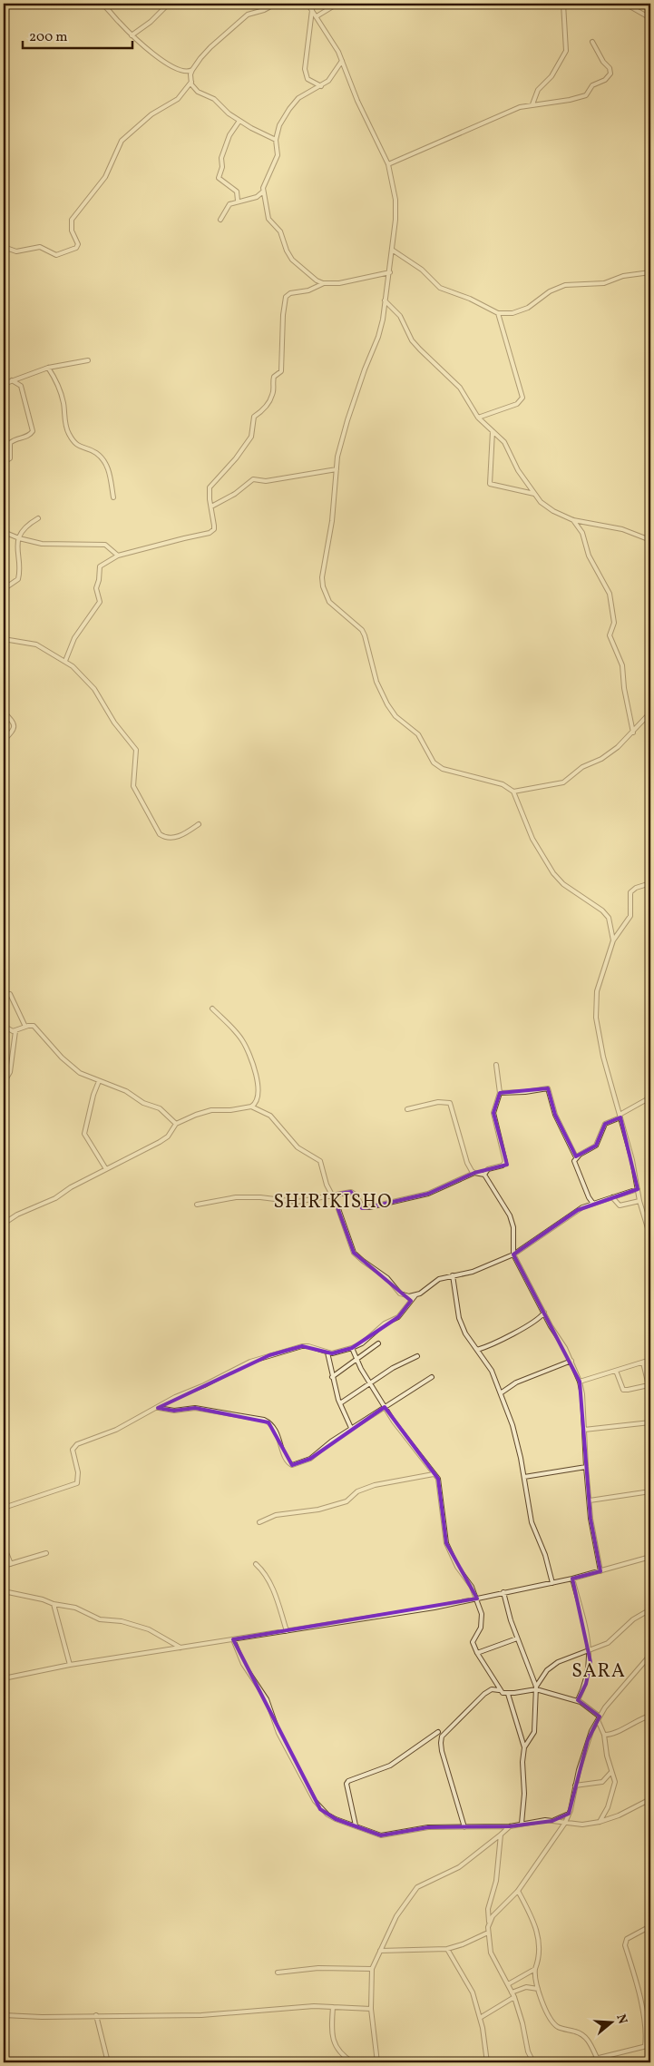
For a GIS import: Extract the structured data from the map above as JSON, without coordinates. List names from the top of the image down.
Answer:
{
  "districts": ["SHIRIKISHO", "SARA"],
  "scale_bar": "200 m",
  "north": "right"
}
